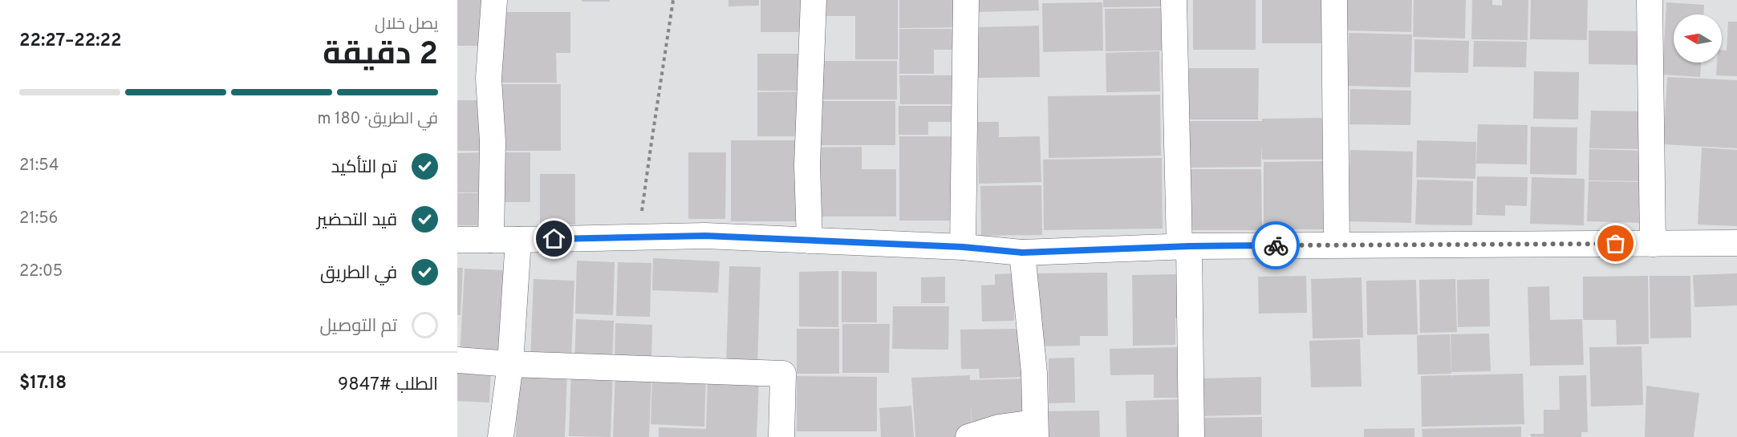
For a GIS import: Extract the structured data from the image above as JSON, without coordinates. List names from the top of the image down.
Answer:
{
  "north": "left",
  "page": {
    "heading": ["2 دقيقة", "يصل خلال", "22:22–22:27"],
    "panel": ["الطلب #9847", "$17.18"],
    "bar": "في الطريق · 180 m",
    "list": [
      ["تم التأكيد", "21:54"],
      ["قيد التحضير", "21:56"],
      ["في الطريق", "22:05"],
      "تم التوصيل"
    ]
  }
}
